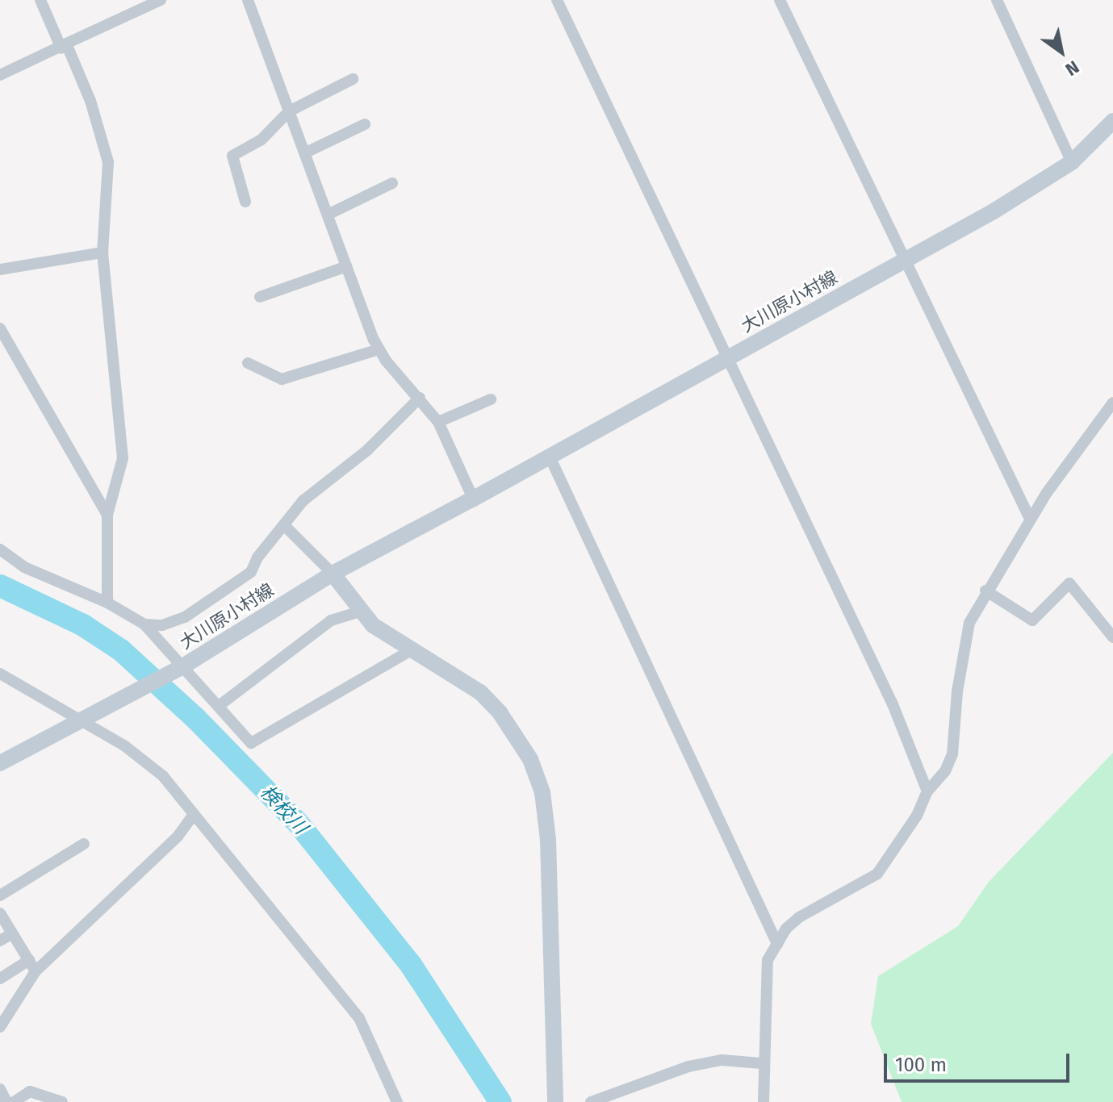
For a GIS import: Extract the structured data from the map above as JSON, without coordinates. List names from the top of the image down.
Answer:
{
  "streets": {
    "main road": ["大川原小村線"]
  },
  "water": ["検校川"],
  "scale_bar": "100 m",
  "north": "bottom right"
}
